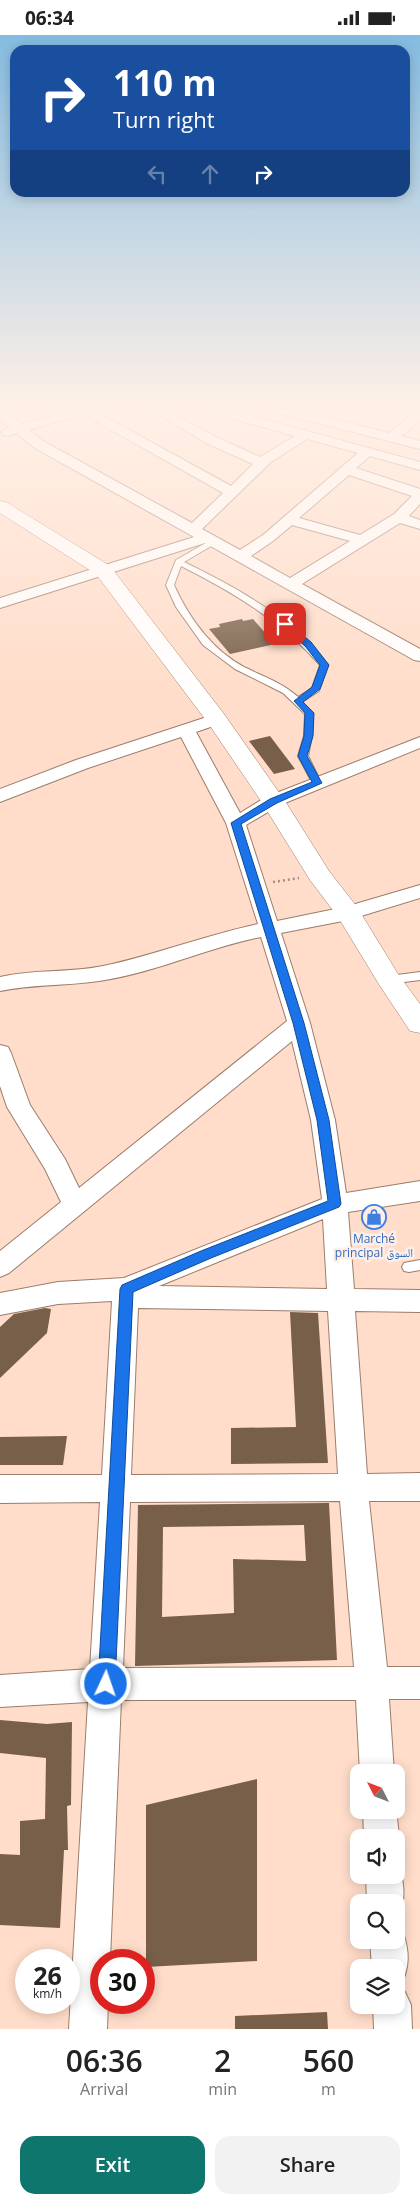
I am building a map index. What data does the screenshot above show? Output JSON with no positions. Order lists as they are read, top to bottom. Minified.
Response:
{"places":{"shop":["Marché principal السوق"]},"north":"top left","page":{"status":"06:34","turn":["110 m","Turn right"],"speed":"26 km/h","limit":"30","eta":["06:36","Arrival","2","min","560","m"],"buttons":["Exit","Share"]}}
